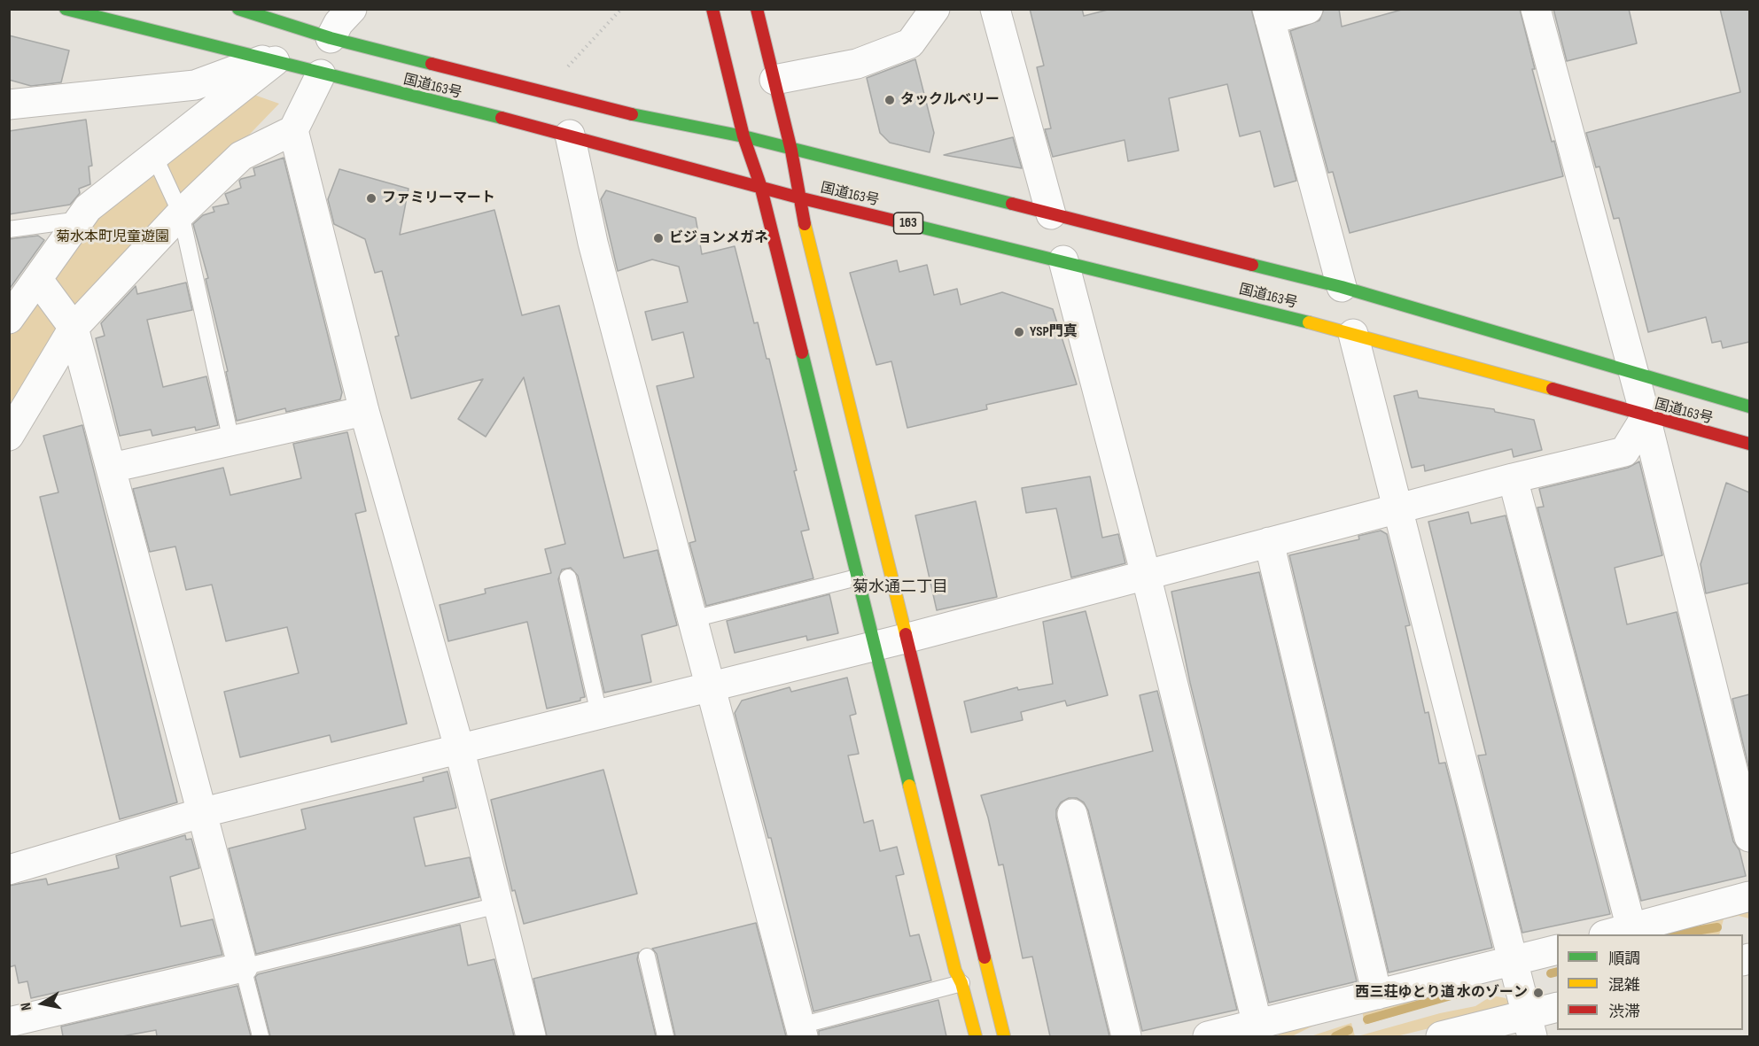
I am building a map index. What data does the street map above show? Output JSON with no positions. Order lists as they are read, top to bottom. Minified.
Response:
{"streets":{"main road":["国道163号","163"]},"districts":["菊水通二丁目"],"parks":["菊水本町児童遊園"],"places":["タックルベリー","ファミリーマート","ビジョンメガネ","YSP門真","西三荘ゆとり道 水のゾーン"],"legend":["順調","混雑","渋滞"],"north":"left"}
